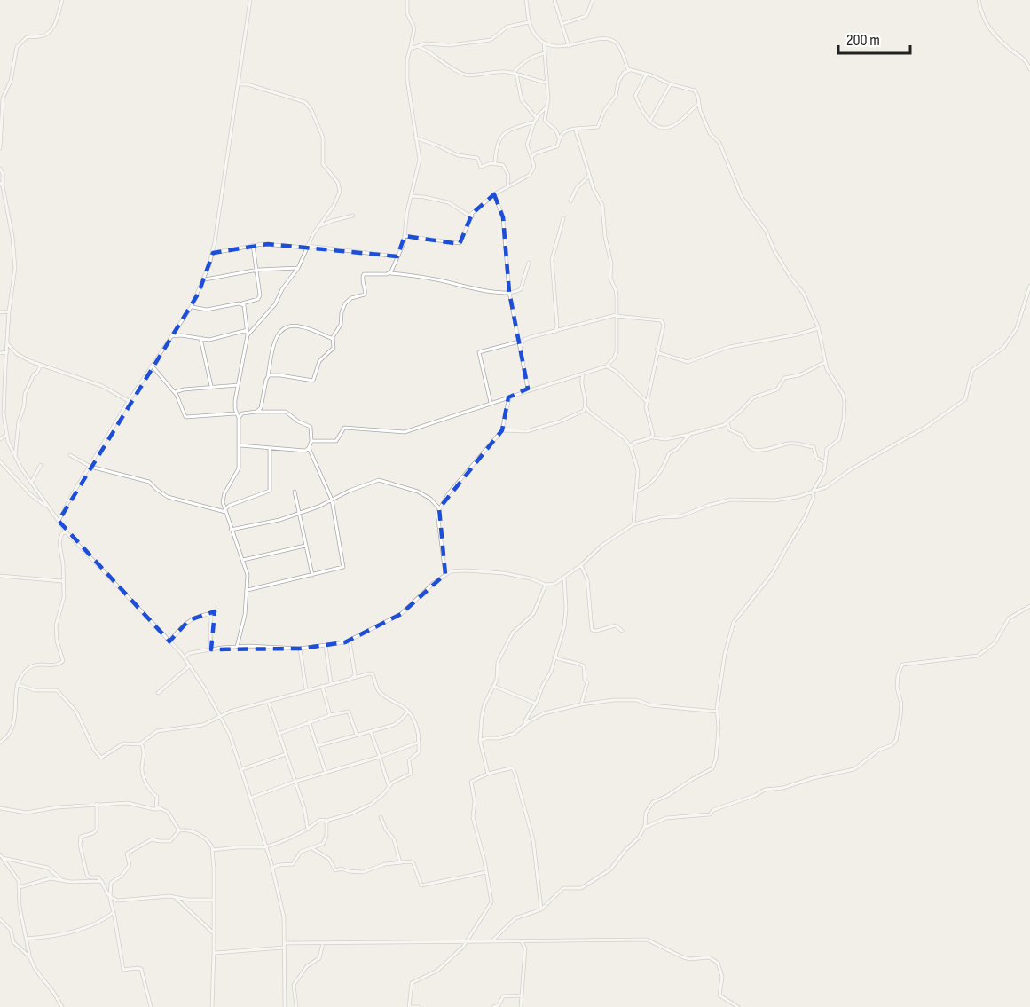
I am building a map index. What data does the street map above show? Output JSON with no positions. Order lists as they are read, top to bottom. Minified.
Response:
{"scale_bar":"200 m"}
